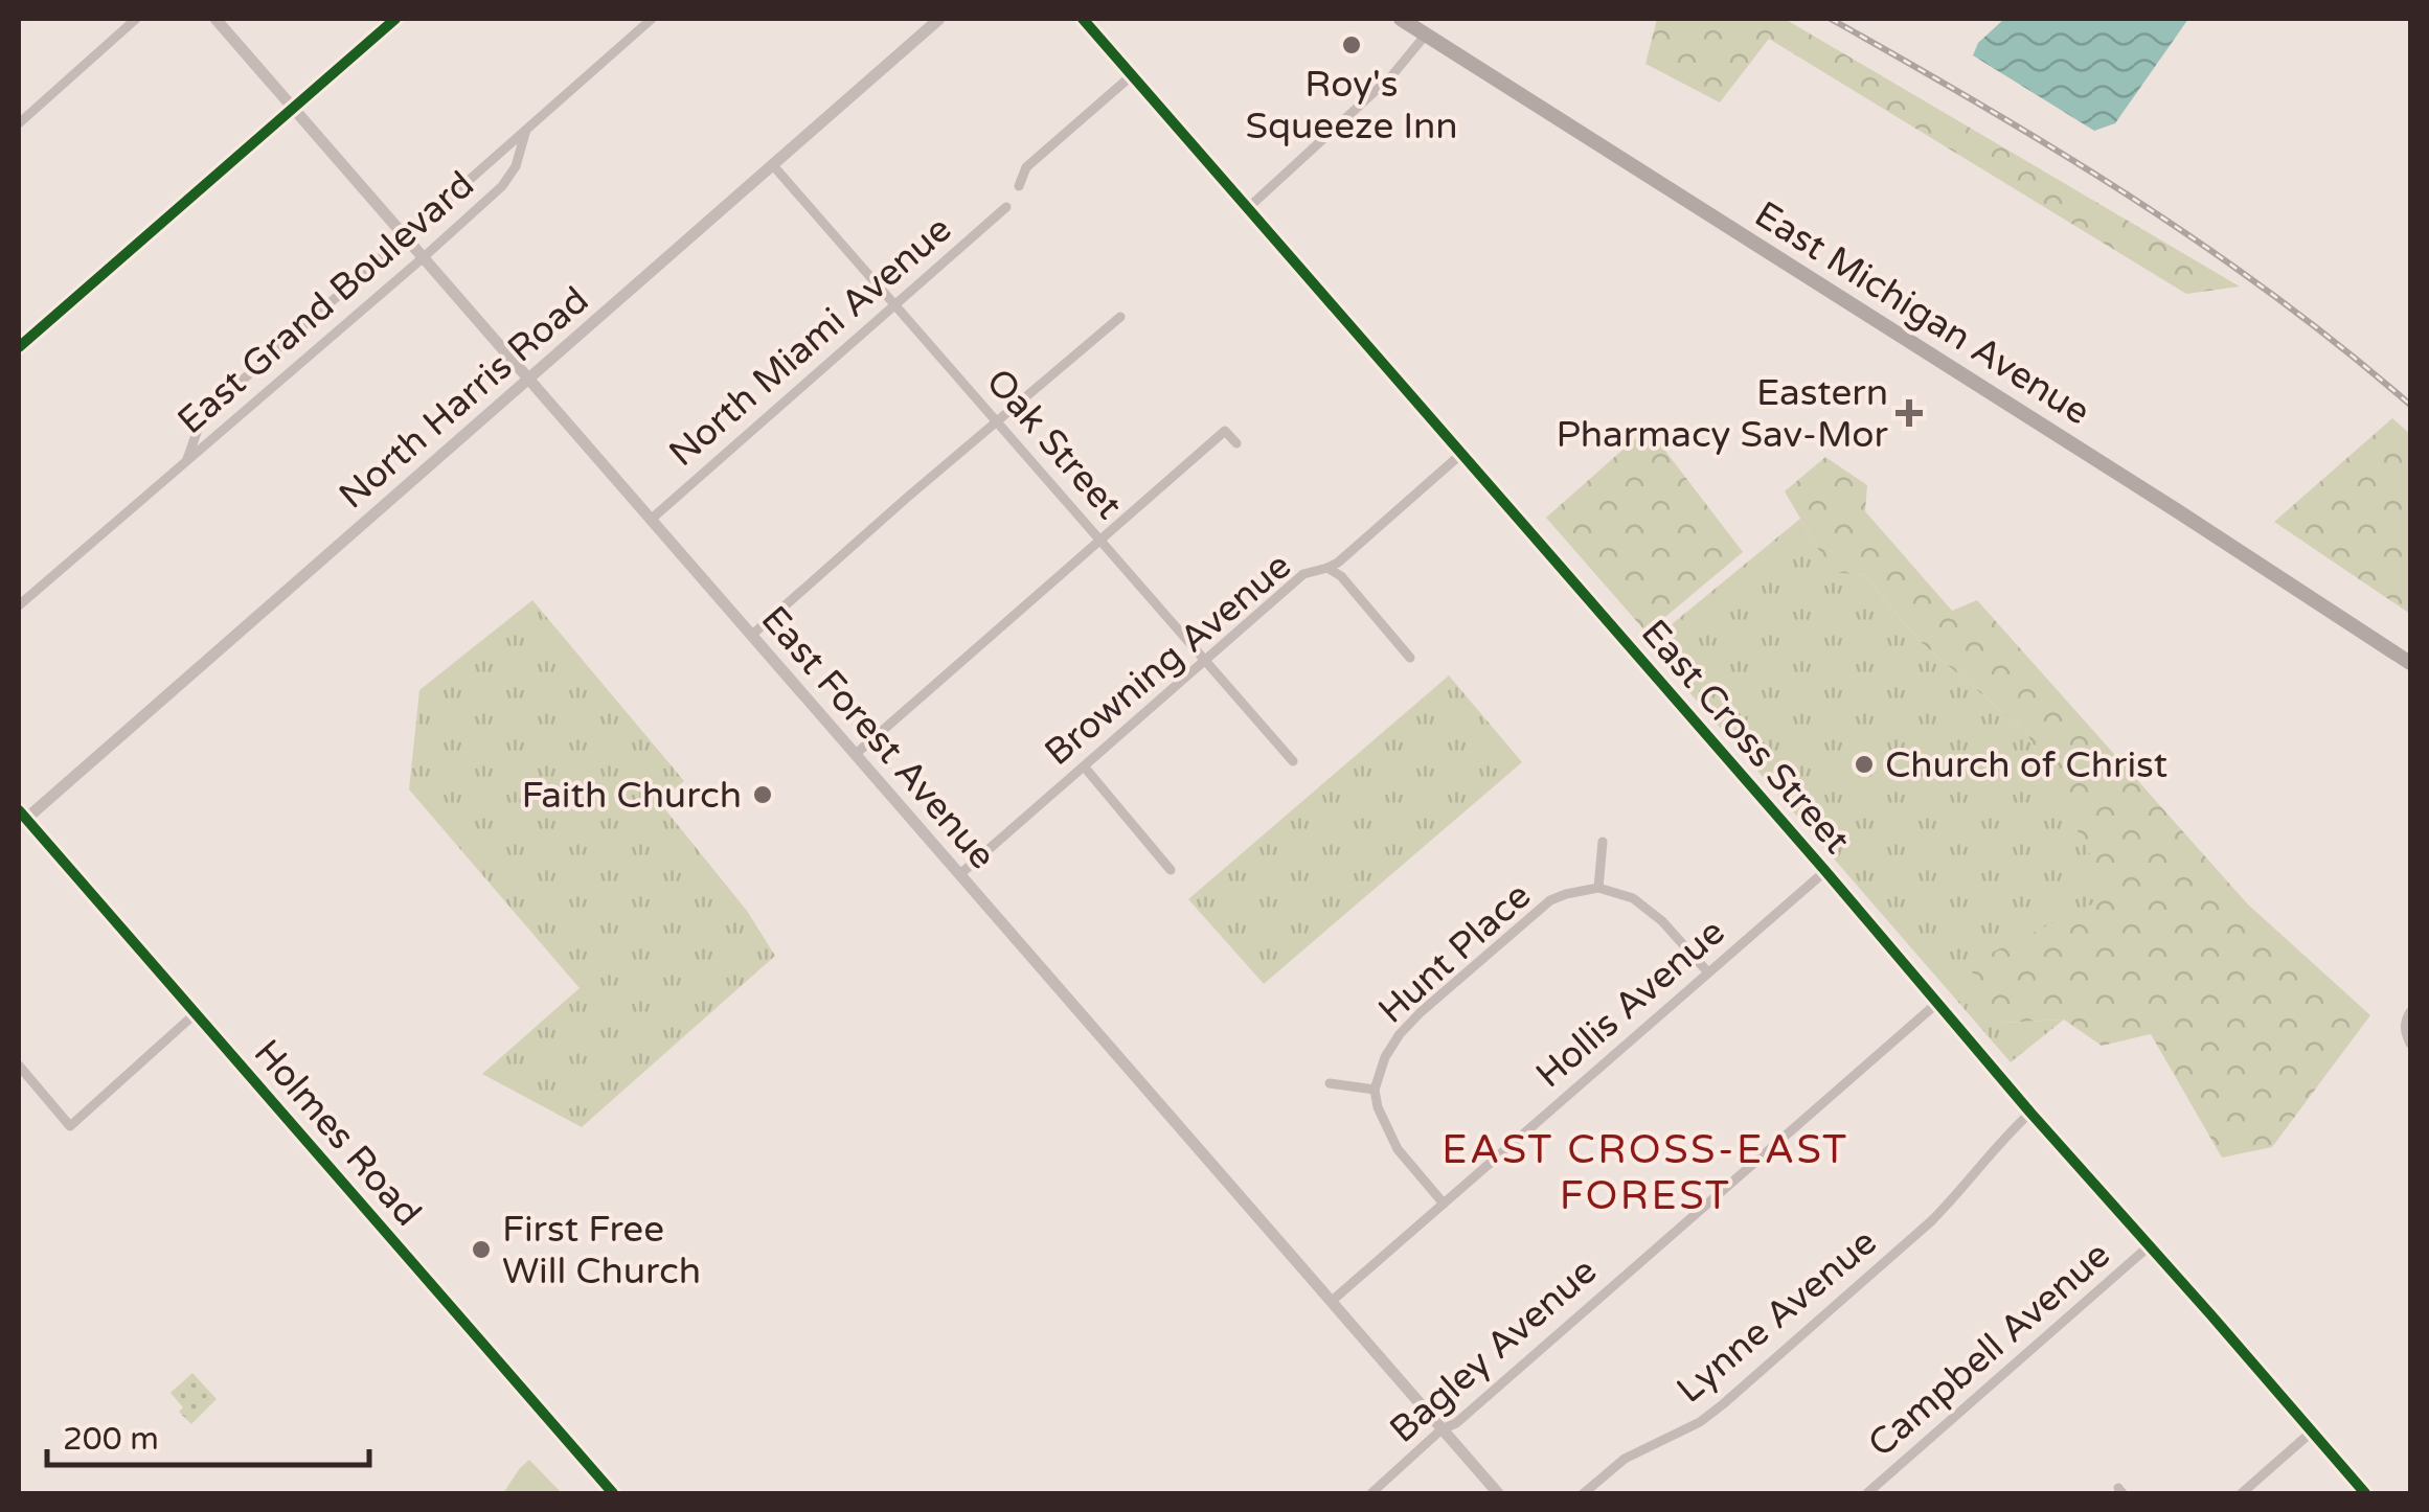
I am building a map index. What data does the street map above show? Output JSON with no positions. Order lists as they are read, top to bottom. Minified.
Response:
{"streets":{"main road":["East Michigan Avenue","Holmes Road"],"street":["East Grand Boulevard","North Miami Avenue","North Harris Road","Oak Street","Browning Avenue","East Cross Street","East Forest Avenue","Hunt Place","Hollis Avenue","Lynne Avenue","Campbell Avenue","Bagley Avenue"]},"crossings":[["East Grand Boulevard","East Forest Avenue"],["North Miami Avenue","Oak Street"],["North Miami Avenue","East Forest Avenue"],["North Harris Road","Oak Street"],["North Harris Road","East Forest Avenue"],["North Harris Road","Holmes Road"],["Oak Street","Browning Avenue"],["Browning Avenue","East Cross Street"],["Browning Avenue","East Forest Avenue"],["East Cross Street","Hollis Avenue"],["East Cross Street","Lynne Avenue"],["East Cross Street","Campbell Avenue"],["East Cross Street","Bagley Avenue"],["East Forest Avenue","Hollis Avenue"],["East Forest Avenue","Bagley Avenue"]],"districts":["EAST CROSS-EAST FOREST"],"places":{"other":["Roy's Squeeze Inn","Church of Christ","Faith Church","First Free Will Church"],"health":["Eastern Pharmacy Sav-Mor"]},"scale_bar":"200 m"}
